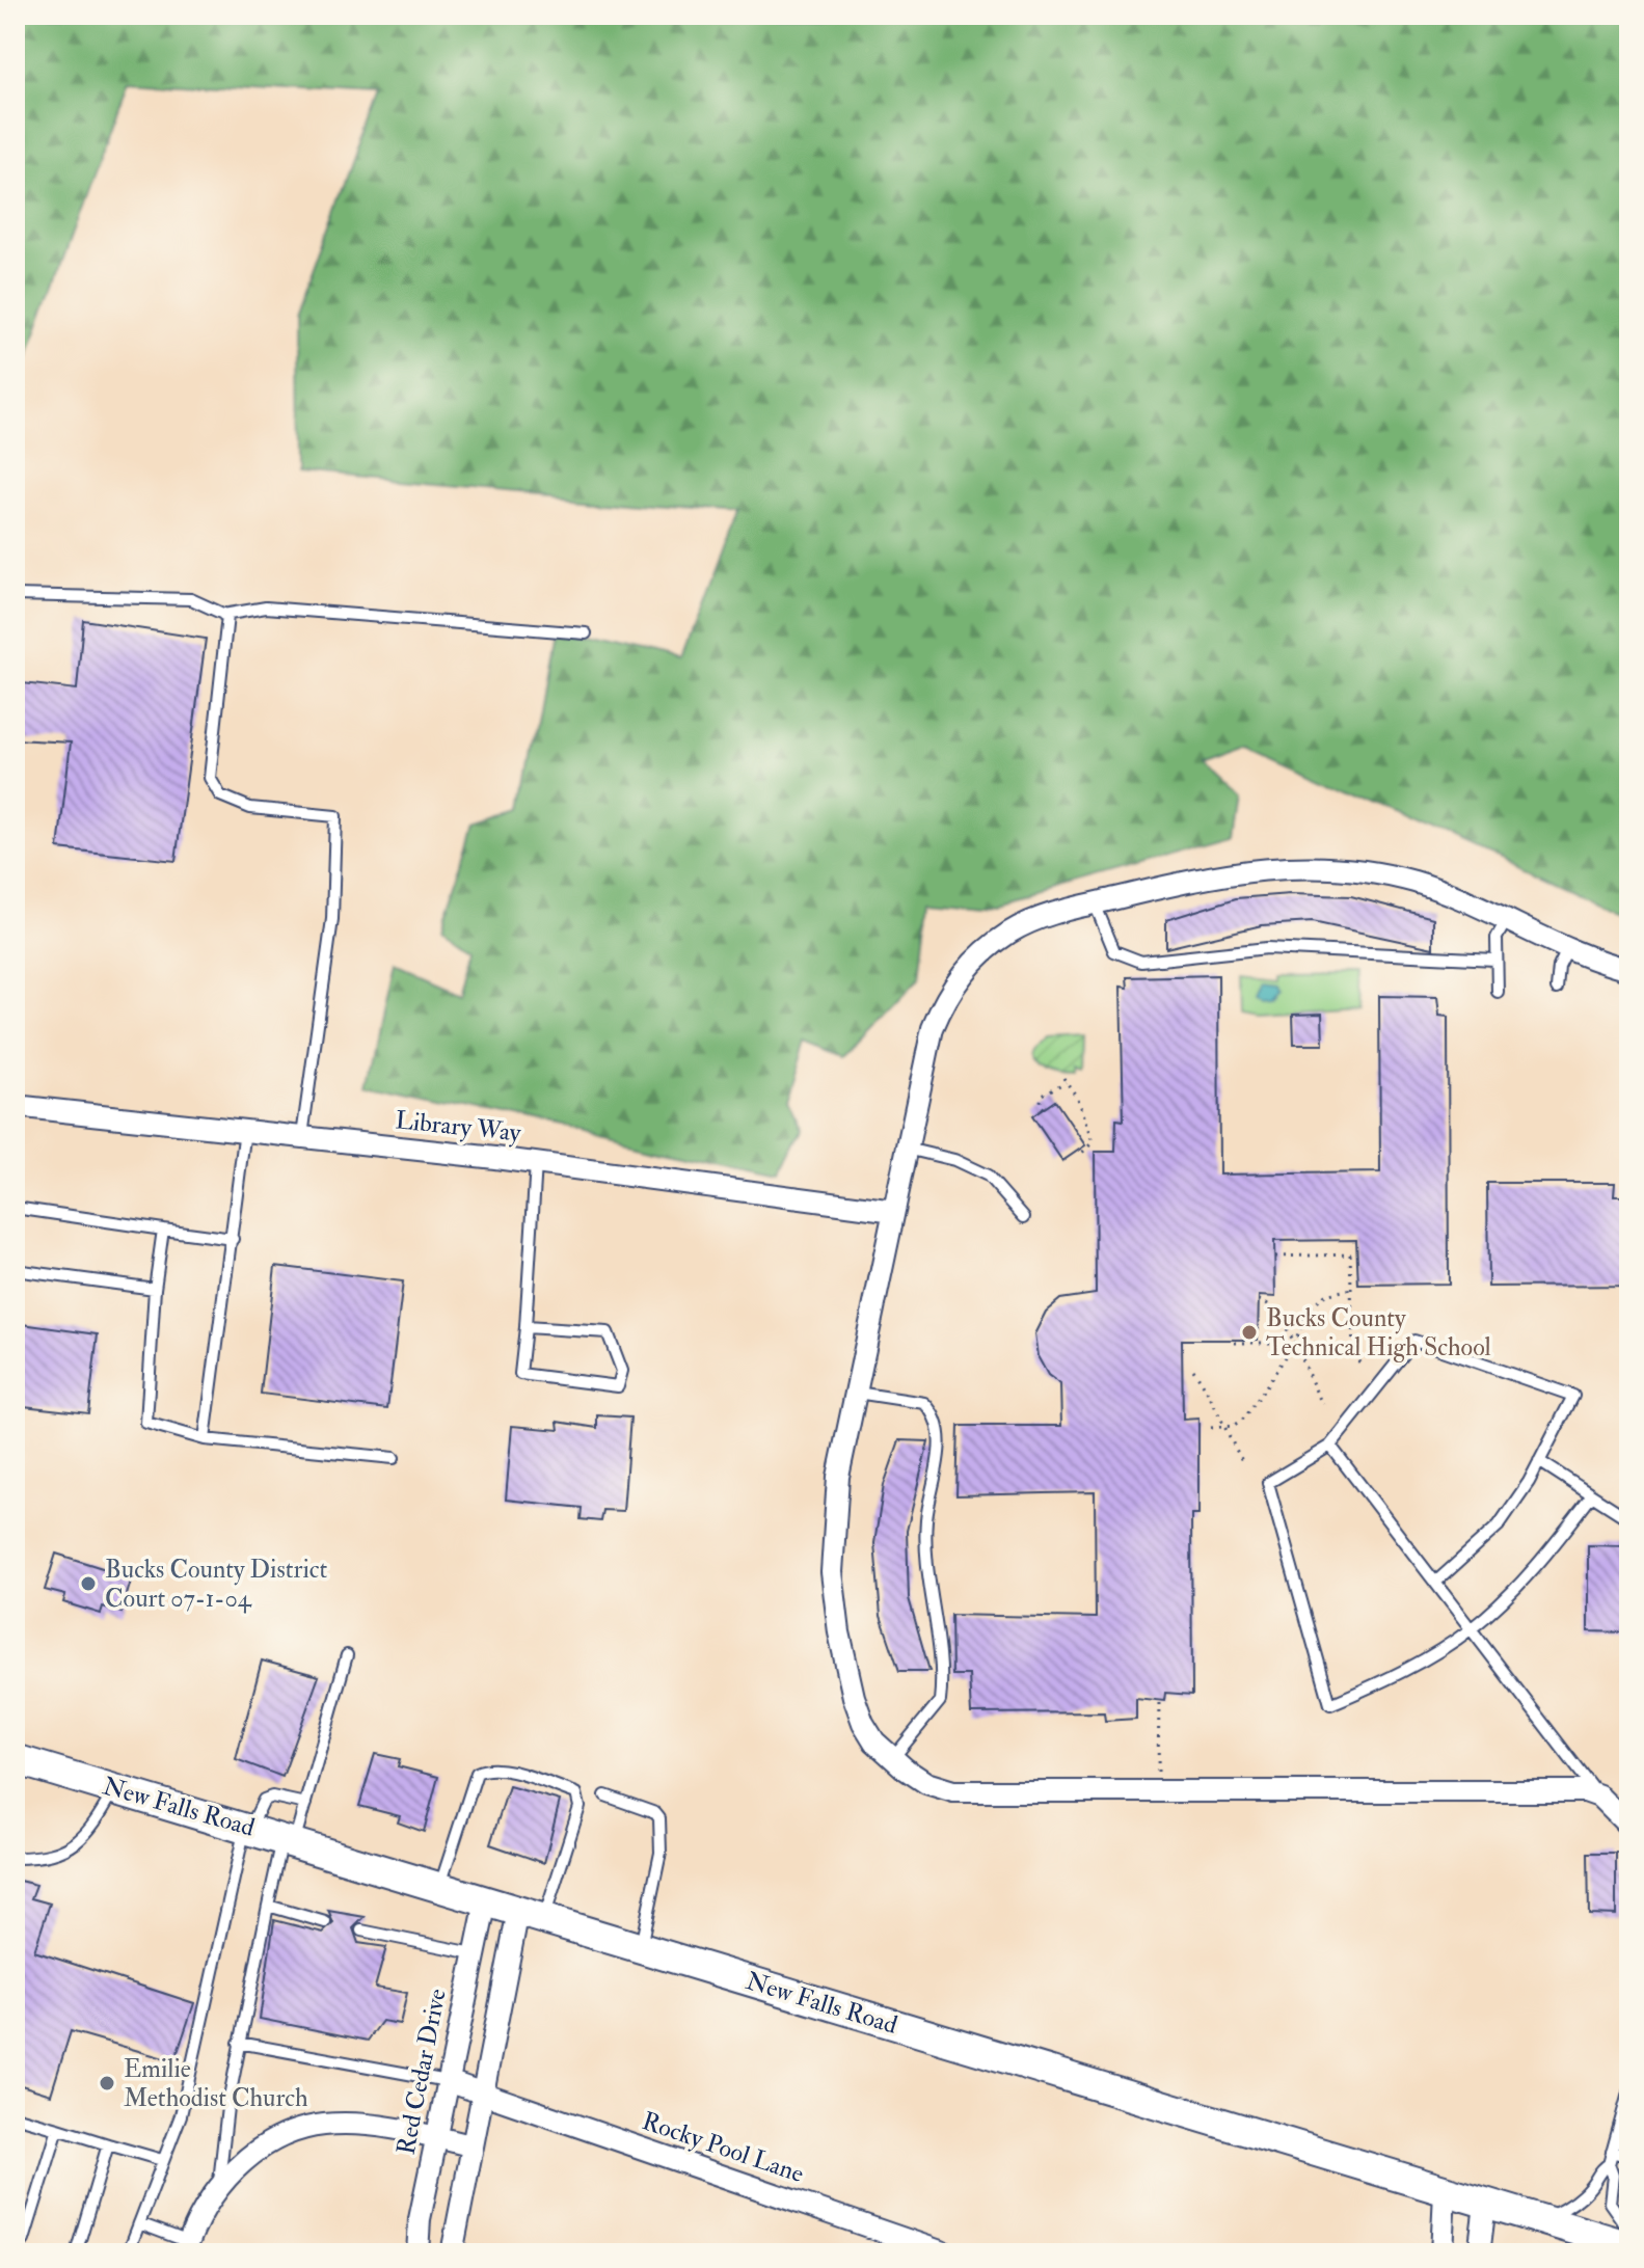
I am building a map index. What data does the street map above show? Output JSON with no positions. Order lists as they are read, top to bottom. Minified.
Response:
{"streets":{"main road":["New Falls Road"],"street":["Library Way","Red Cedar Drive","Rocky Pool Lane"]},"crossings":[["New Falls Road","Red Cedar Drive"],["Red Cedar Drive","Rocky Pool Lane"]],"places":["Bucks County Technical High School","Bucks County District Court 07-1-04","Emilie Methodist Church"]}
